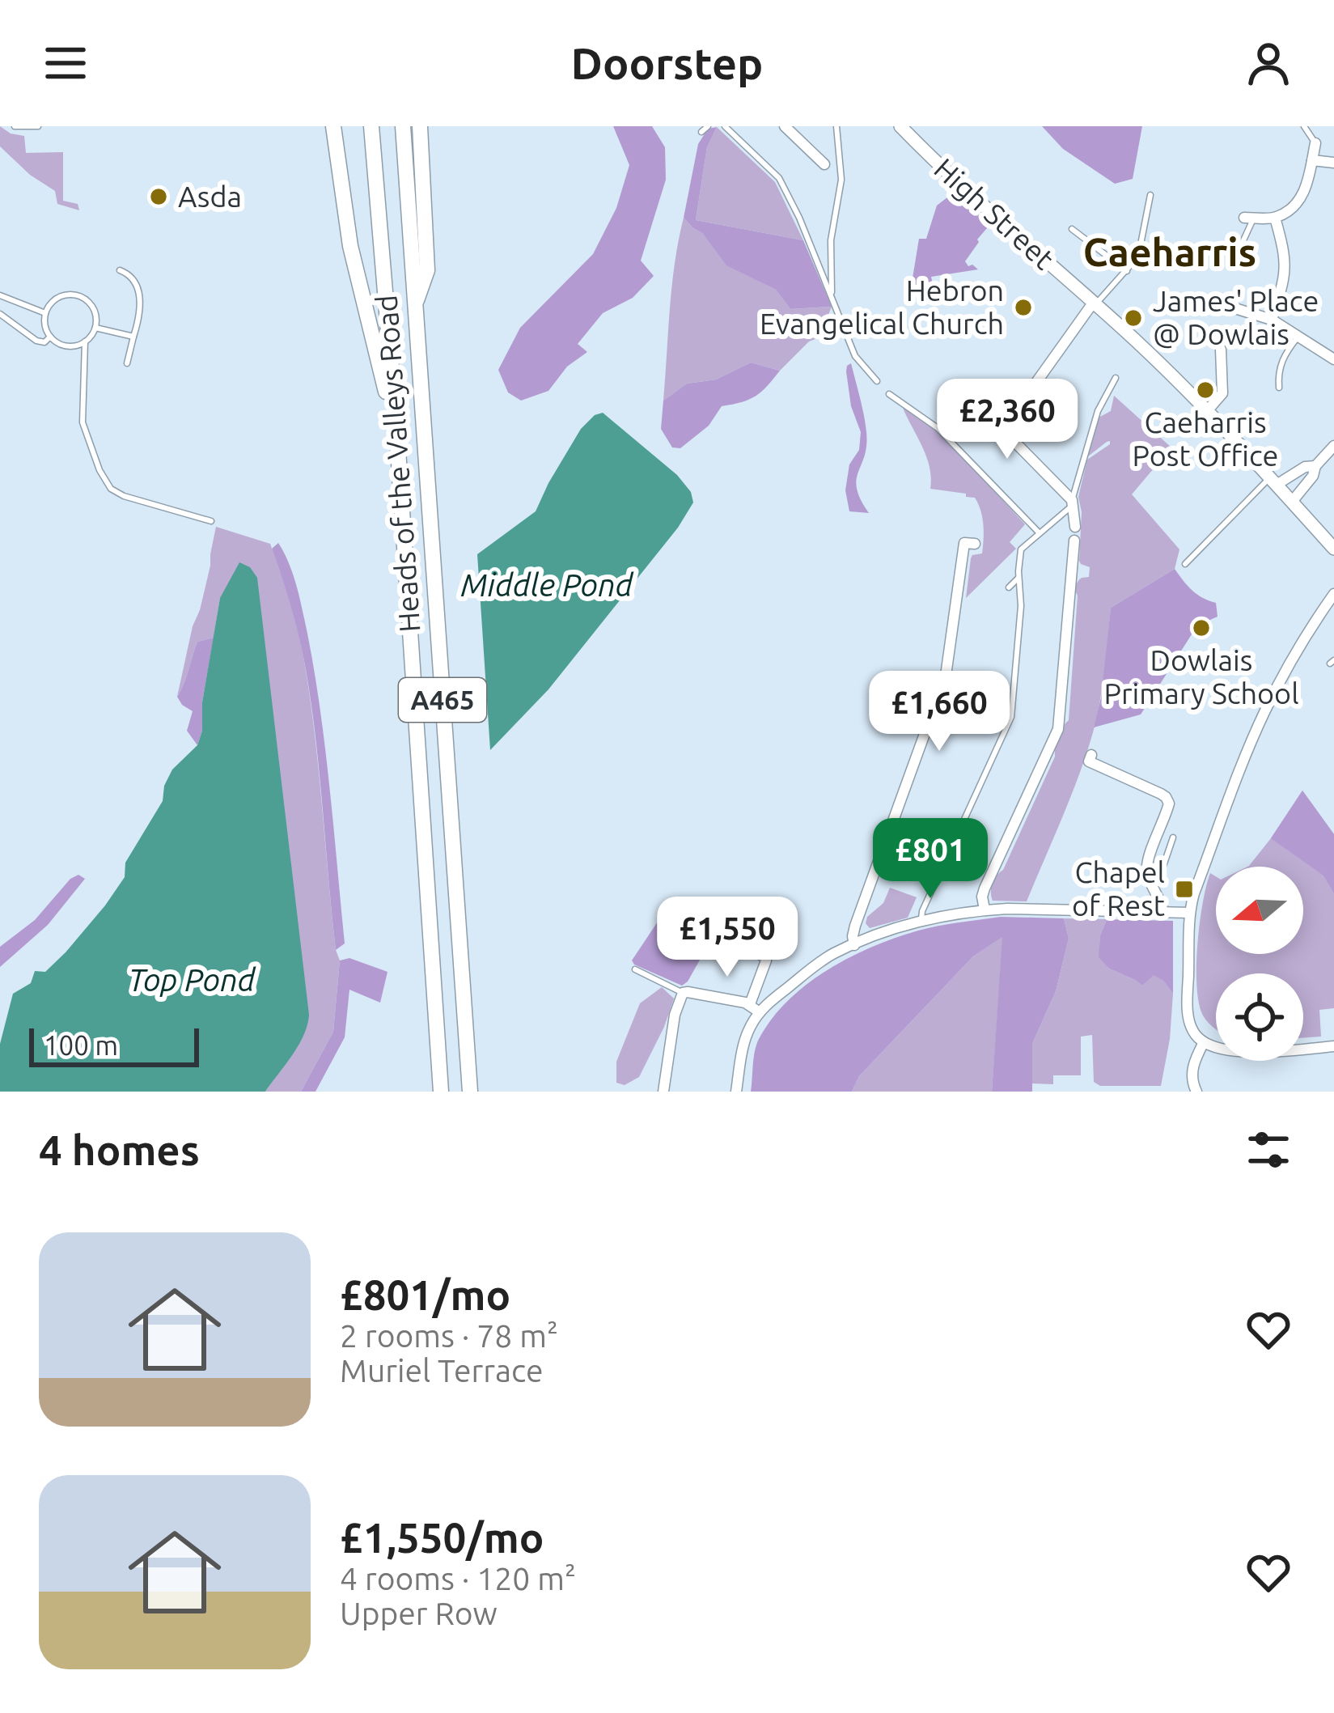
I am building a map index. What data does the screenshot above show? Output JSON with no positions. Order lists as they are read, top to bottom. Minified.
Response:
{"streets":{"highway":["Heads of the Valleys Road","A465"],"street":["High Street"]},"districts":["Caeharris"],"water":["Middle Pond","Top Pond"],"places":{"other":["Asda","Hebron Evangelical Church","James' Place @ Dowlais","Caeharris Post Office","Dowlais Primary School"],"transit":["Chapel of Rest"]},"scale_bar":"100 m","north":"left","page":{"header":"Doorstep","price":["£2,360","£1,660","£801","£1,550"],"scale":"100 m","heading":"4 homes","list":[{"name":"£801/mo","note":"2 rooms · 78 m² · Muriel Terrace"},{"name":"£1,550/mo","note":"4 rooms · 120 m² · Upper Row"}]}}
